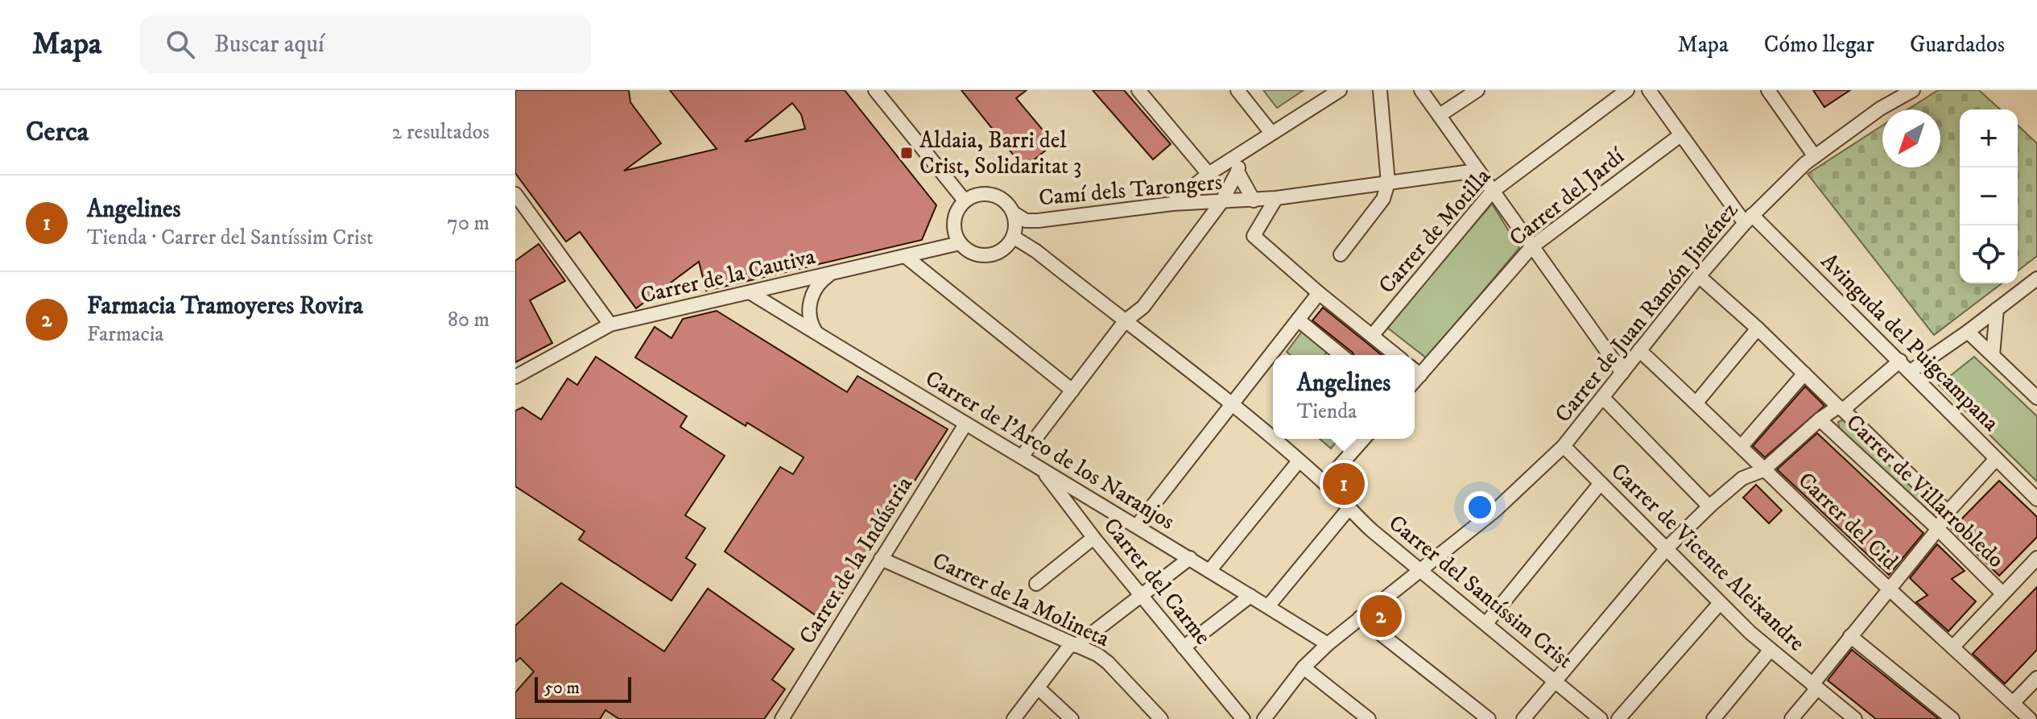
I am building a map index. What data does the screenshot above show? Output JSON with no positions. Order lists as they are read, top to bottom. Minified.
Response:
{"streets":{"street":["Camí dels Tarongers","Carrer del Jardí","Carrer de Motilla","Carrer de la Cautiva","Carrer de Juan Ramón Jiménez","Avinguda del Puigcampana","Carrer de l'Arco de los Naranjos","Carrer de Villarrobledo","Carrer del Cid","Carrer de Vicente Aleixandre","Carrer de la Indústria","Carrer del Carme","Carrer del Santíssim Crist","Carrer de la Molineta"]},"crossings":[["Camí dels Tarongers","Carrer de la Cautiva"],["Camí dels Tarongers","Carrer del Santíssim Crist"],["Carrer del Jardí","Avinguda del Puigcampana"],["Carrer de la Cautiva","Carrer de l'Arco de los Naranjos"],["Carrer de la Cautiva","Carrer del Santíssim Crist"],["Carrer de Juan Ramón Jiménez","Avinguda del Puigcampana"],["Carrer de Juan Ramón Jiménez","Carrer de l'Arco de los Naranjos"],["Carrer de Juan Ramón Jiménez","Carrer de Villarrobledo"],["Carrer de Juan Ramón Jiménez","Carrer del Cid"],["Carrer de Juan Ramón Jiménez","Carrer de Vicente Aleixandre"],["Carrer de Juan Ramón Jiménez","Carrer del Santíssim Crist"],["Carrer de l'Arco de los Naranjos","Carrer de la Indústria"],["Carrer de l'Arco de los Naranjos","Carrer del Carme"],["Carrer de la Indústria","Carrer de la Molineta"]],"places":{"transit":["Aldaia, Barri del Crist, Solidaritat 3"]},"scale_bar":"50 m","north":"bottom left","page":{"header":"Mapa","search":"Buscar aquí","nav":["Mapa","Cómo llegar","Guardados"],"heading":["Cerca","2 resultados"],"map_buttons":["+","−"],"list":[{"mark":"1","name":"Angelines","note":"Tienda · Carrer del Santíssim Crist","value":"70 m"},{"mark":"2","name":"Farmacia Tramoyeres Rovira","note":"Farmacia","value":"80 m"}],"popup":["Angelines","Tienda"],"pins":["1","2"],"scale":"50 m"}}
